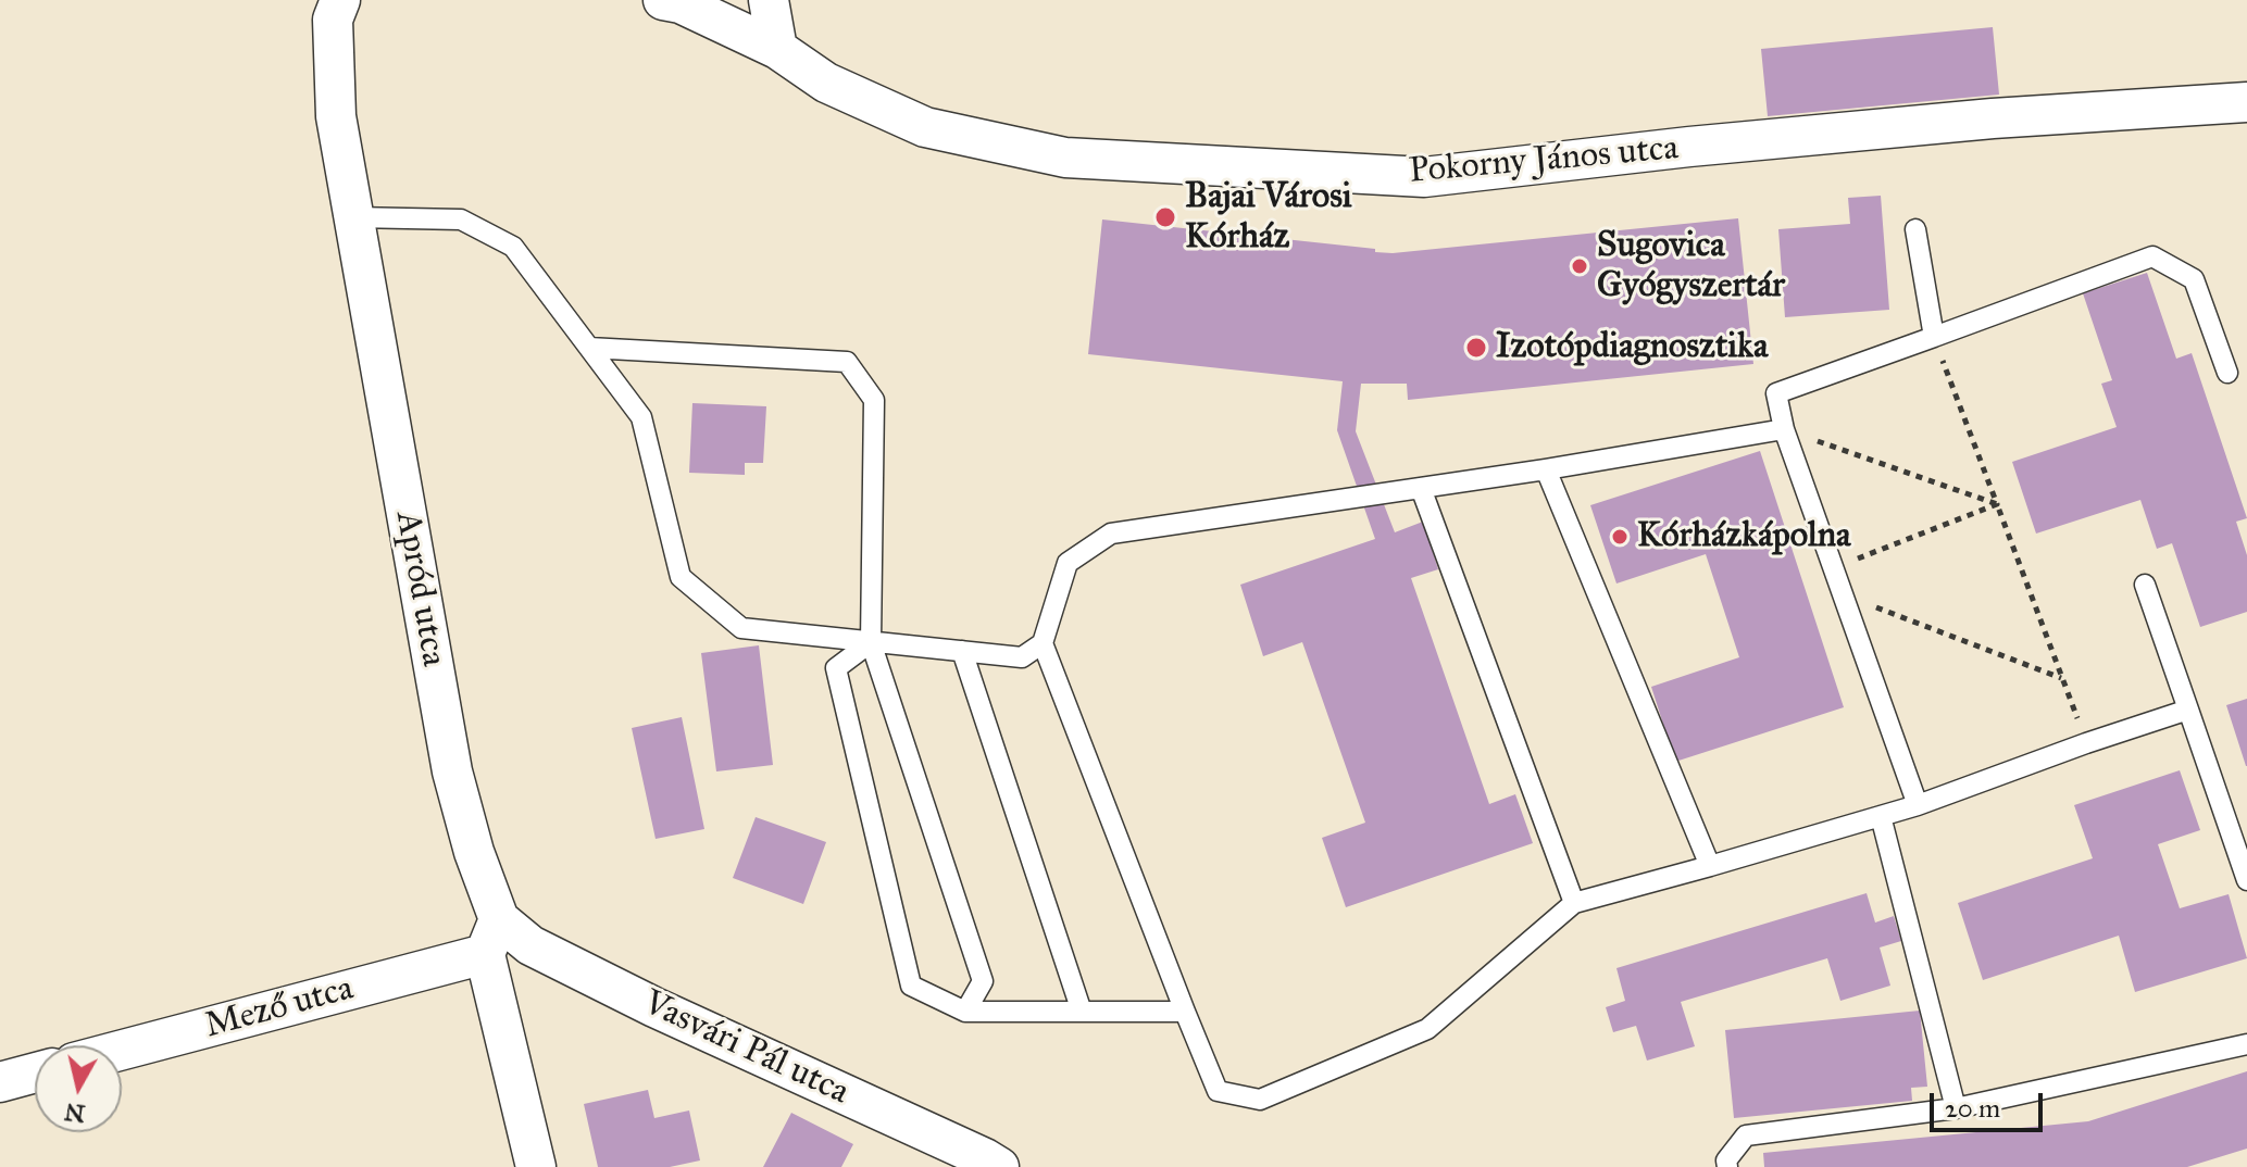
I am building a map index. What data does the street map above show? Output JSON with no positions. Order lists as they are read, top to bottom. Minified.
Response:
{"streets":{"street":["Pokorny János utca","Apród utca","Mező utca","Vasvári Pál utca"]},"crossings":[["Apród utca","Vasvári Pál utca"]],"places":["Bajai Városi Kórház","Sugovica Gyógyszertár","Izotópdiagnosztika","Kórházkápolna"],"scale_bar":"20 m","north":"bottom"}
